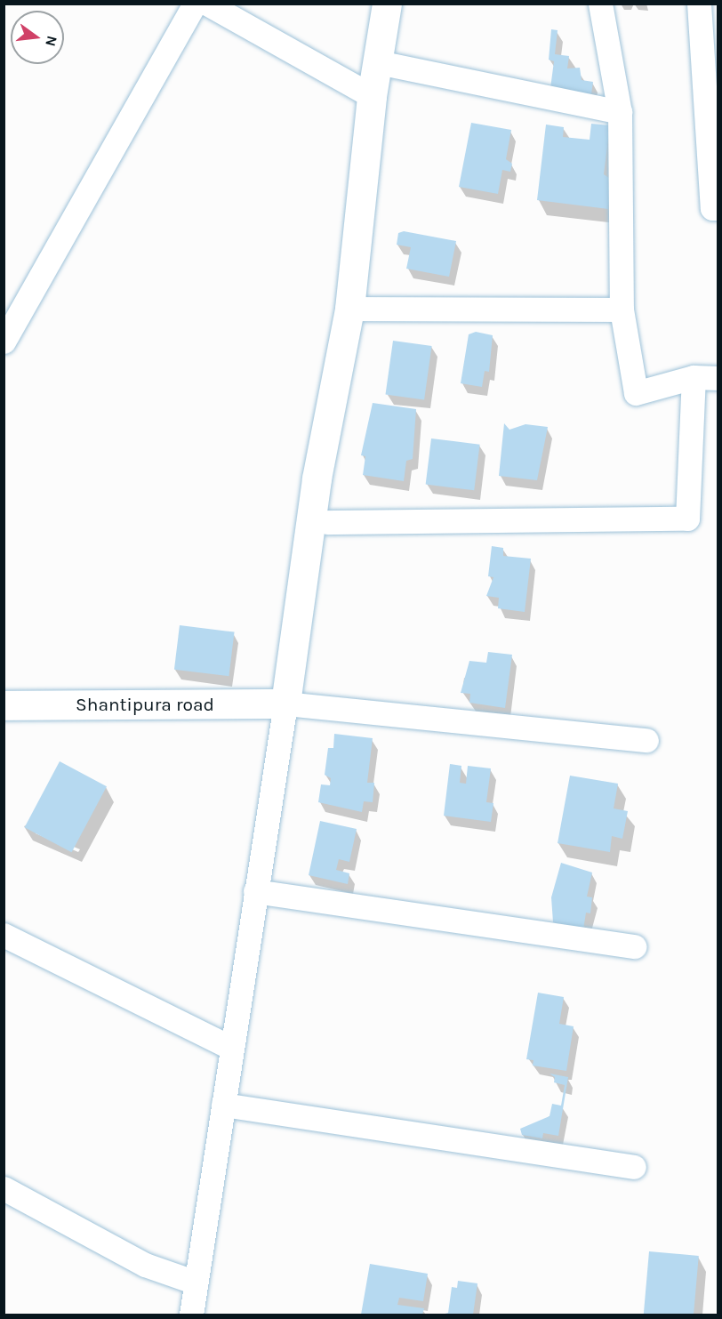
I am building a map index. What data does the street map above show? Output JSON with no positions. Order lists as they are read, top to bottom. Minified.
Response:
{"streets":{"street":["Shantipura road"]},"north":"right"}
